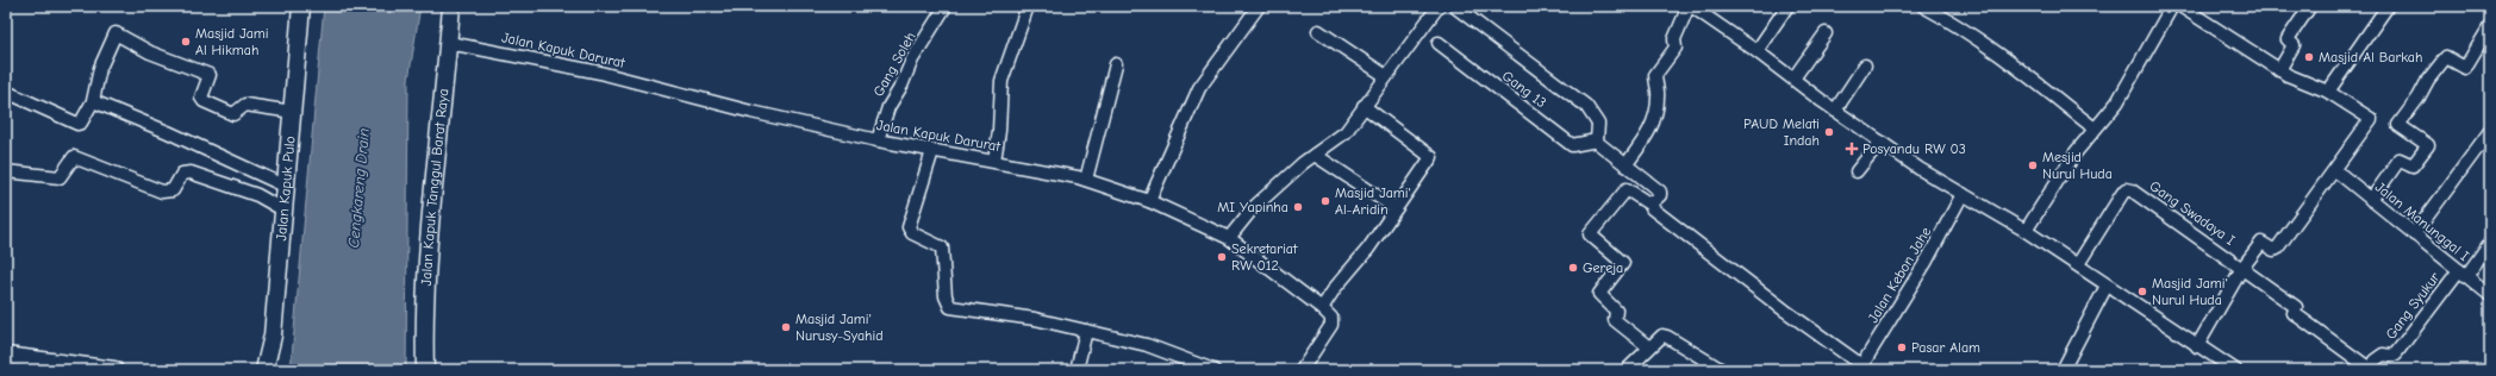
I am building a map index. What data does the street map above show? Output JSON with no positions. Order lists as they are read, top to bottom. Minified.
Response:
{"streets":{"main road":["Jalan Kapuk Pulo","Jalan Kapuk Tanggul Barat Raya"],"street":["Jalan Kapuk Darurat","Gang Soleh","Gang 13","Gang Swadaya I","Jalan Manunggal I","Jalan Kebon Jahe","Gang Syukur"]},"crossings":[["Jalan Kapuk Darurat","Gang Soleh"],["Jalan Kapuk Darurat","Jalan Kapuk Tanggul Barat Raya"],["Jalan Manunggal I","Gang Syukur"]],"water":["Cengkareng Drain"],"places":{"other":["Masjid Jami Al Hikmah","Masjid Al Barkah","PAUD Melati Indah","Mesjid Nurul Huda","Masjid Jami' Al-Aridin","MI Yapinha","Sekretariat RW 012","Gereja","Masjid Jami' Nurul Huda","Masjid Jami' Nurusy-Syahid","Pasar Alam"],"health":["Posyandu RW 03"]}}
